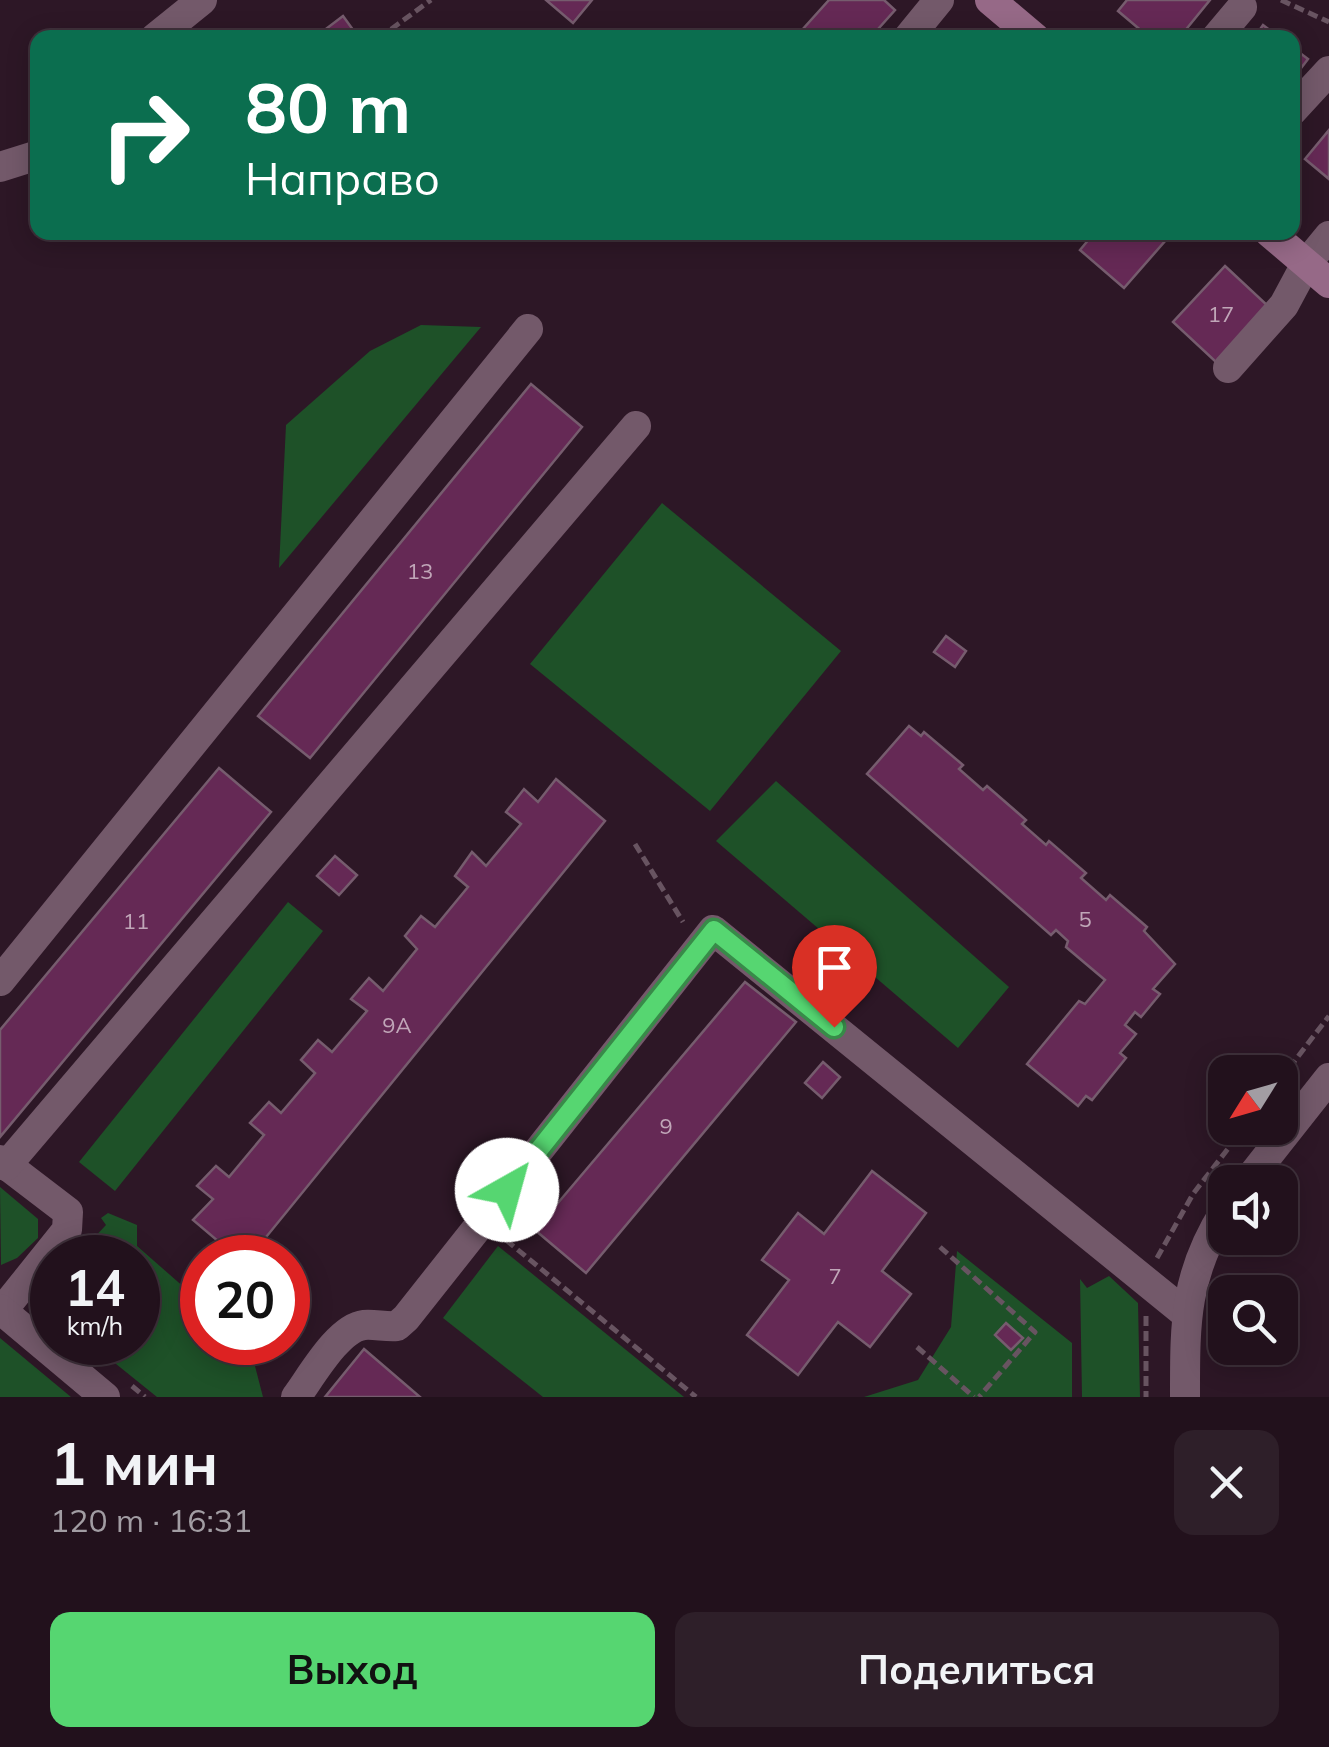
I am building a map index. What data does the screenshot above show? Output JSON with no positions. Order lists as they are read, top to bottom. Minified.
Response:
{"house_numbers":["17","13","5","11","9А","9","7"],"north":"bottom left","page":{"turn":["80 m","Направо"],"speed":"14 km/h","limit":"20","heading":["1 мин","120 m · 16:31"],"buttons":["Выход","Поделиться"]}}
